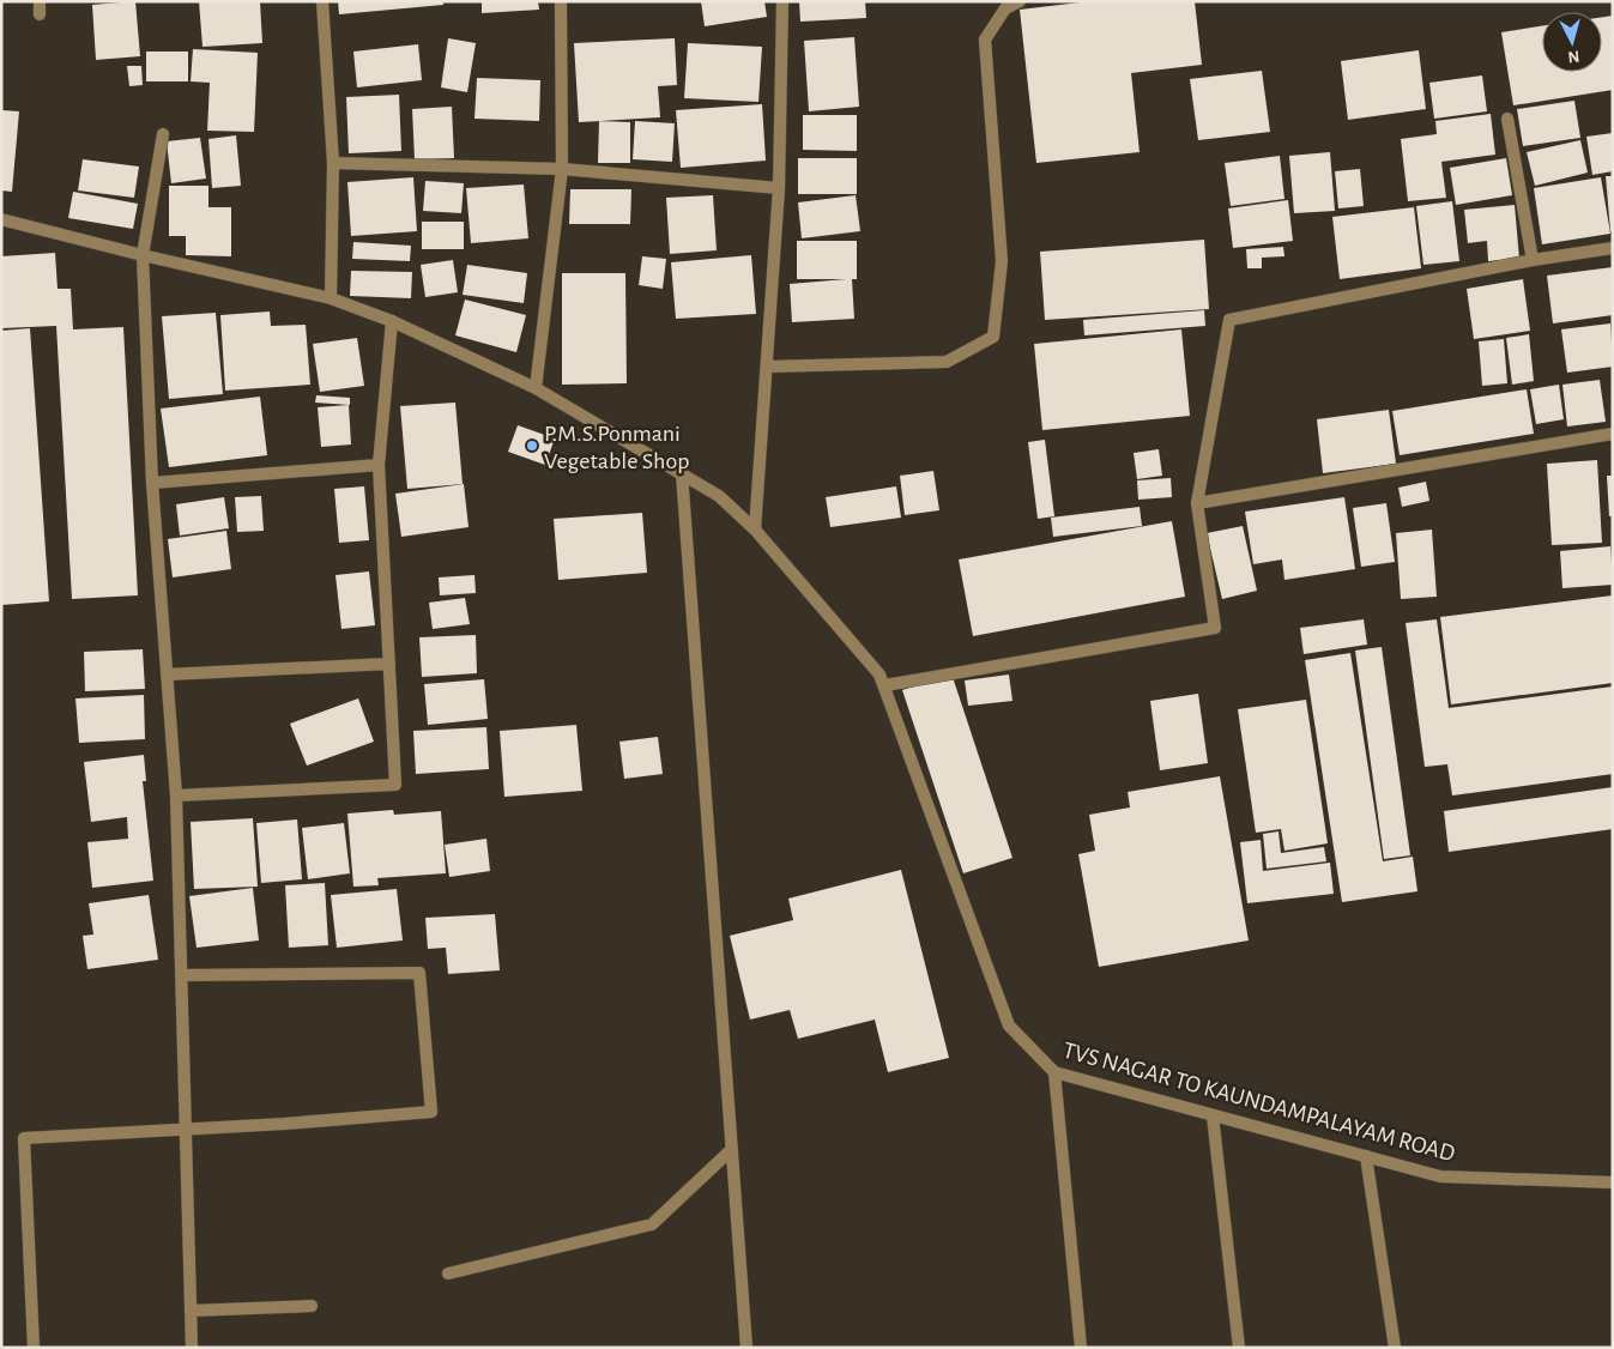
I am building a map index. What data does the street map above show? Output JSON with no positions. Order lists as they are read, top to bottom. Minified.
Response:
{"streets":{"street":["TVS NAGAR TO KAUNDAMPALAYAM ROAD"]},"places":["P.M.S.Ponmani Vegetable Shop"],"north":"bottom"}
